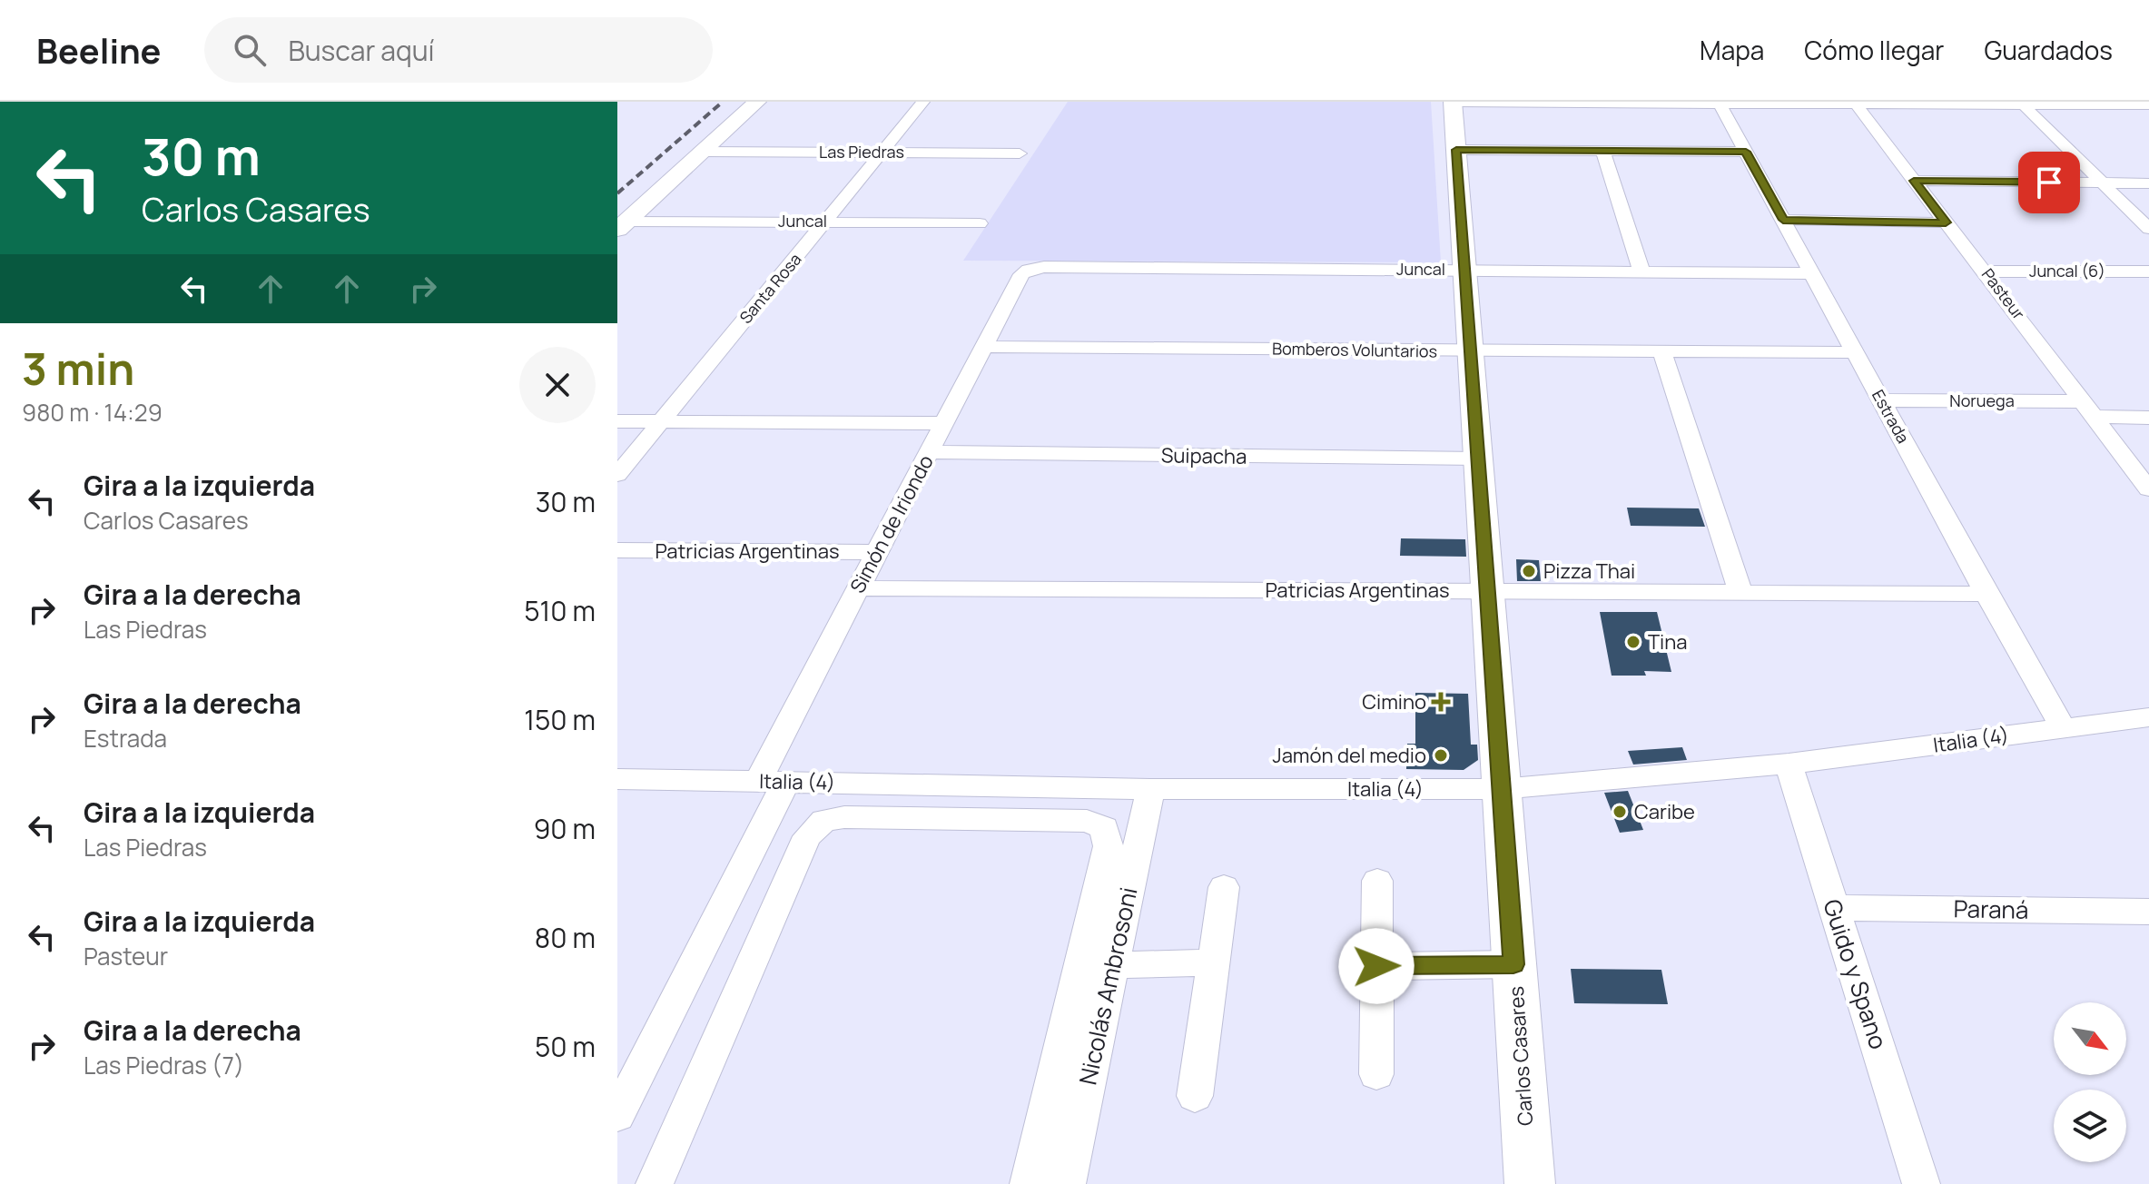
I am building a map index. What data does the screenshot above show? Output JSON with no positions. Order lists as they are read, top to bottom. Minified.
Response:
{"streets":{"street":["Las Piedras","Juncal","Juncal (6)","Santa Rosa","Pasteur","Bomberos Voluntarios","Noruega","Estrada","Suipacha","Simón de Iriondo","Patricias Argentinas","Italia (4)","Paraná","Guido y Spano","Nicolás Ambrosoni","Carlos Casares"]},"crossings":[["Las Piedras","Santa Rosa"],["Juncal","Santa Rosa"],["Juncal","Estrada"],["Juncal","Simón de Iriondo"],["Juncal","Carlos Casares"],["Juncal (6)","Pasteur"],["Pasteur","Noruega"],["Bomberos Voluntarios","Estrada"],["Bomberos Voluntarios","Simón de Iriondo"],["Bomberos Voluntarios","Carlos Casares"],["Noruega","Estrada"],["Estrada","Patricias Argentinas"],["Estrada","Italia (4)"],["Suipacha","Simón de Iriondo"],["Suipacha","Carlos Casares"],["Simón de Iriondo","Patricias Argentinas"],["Simón de Iriondo","Italia (4)"],["Patricias Argentinas","Carlos Casares"],["Italia (4)","Guido y Spano"],["Italia (4)","Nicolás Ambrosoni"],["Italia (4)","Carlos Casares"],["Paraná","Guido y Spano"]],"places":{"other":["Pizza Thai","Tina","Jamón del medio","Caribe"],"health":["Cimino"]},"north":"bottom right","page":{"header":"Beeline","search":"Buscar aquí","nav":["Mapa","Cómo llegar","Guardados"],"turn":["30 m","Carlos Casares"],"heading":["3 min","980 m · 14:29"],"list":[{"name":"Gira a la izquierda","note":"Carlos Casares","value":"30 m"},{"name":"Gira a la derecha","note":"Las Piedras","value":"510 m"},{"name":"Gira a la derecha","note":"Estrada","value":"150 m"},{"name":"Gira a la izquierda","note":"Las Piedras","value":"90 m"},{"name":"Gira a la izquierda","note":"Pasteur","value":"80 m"},{"name":"Gira a la derecha","note":"Las Piedras (7)","value":"50 m"}]}}
